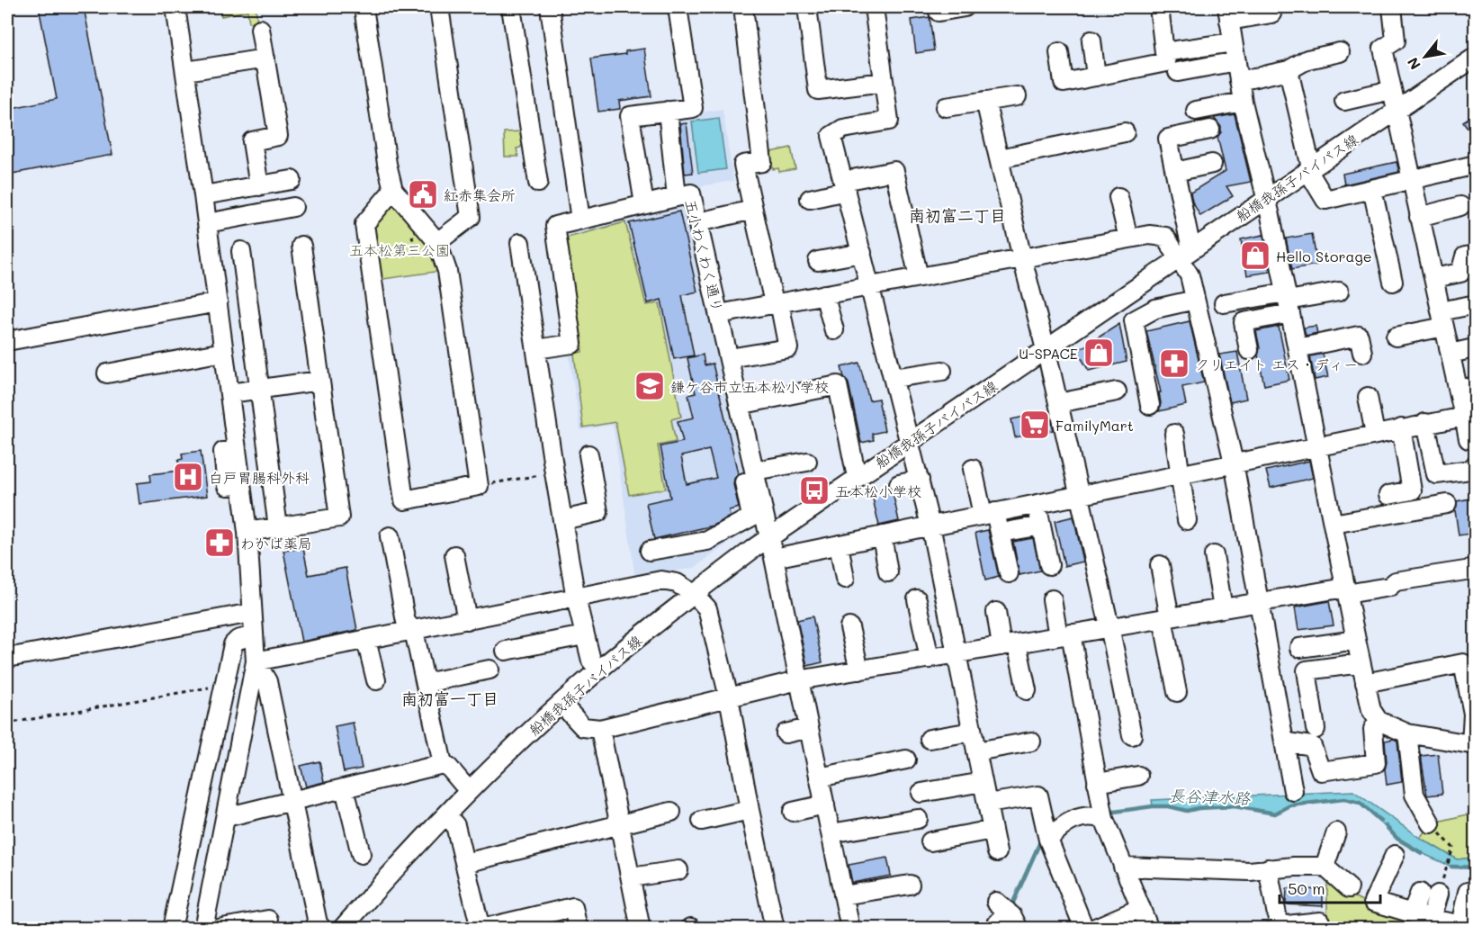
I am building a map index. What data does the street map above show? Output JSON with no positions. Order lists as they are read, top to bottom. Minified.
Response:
{"streets":{"street":["船橋我孫子バイパス線","五小わくわく通り"]},"crossings":[["船橋我孫子バイパス線","五小わくわく通り"]],"districts":["南初富二丁目","南初富一丁目"],"water":["長谷津水路"],"parks":["五本松第三公園"],"places":{"public building":["紅赤集会所"],"shop":["Hello Storage","U-SPACE"],"pharmacy":["クリエイト エス・ディー","わかば薬局"],"school or university":["鎌ケ谷市立五本松小学校"],"supermarket":["FamilyMart"],"hospital":["白戸胃腸科外科"],"bus stop":["五本松小学校"]},"scale_bar":"50 m","north":"bottom left"}
